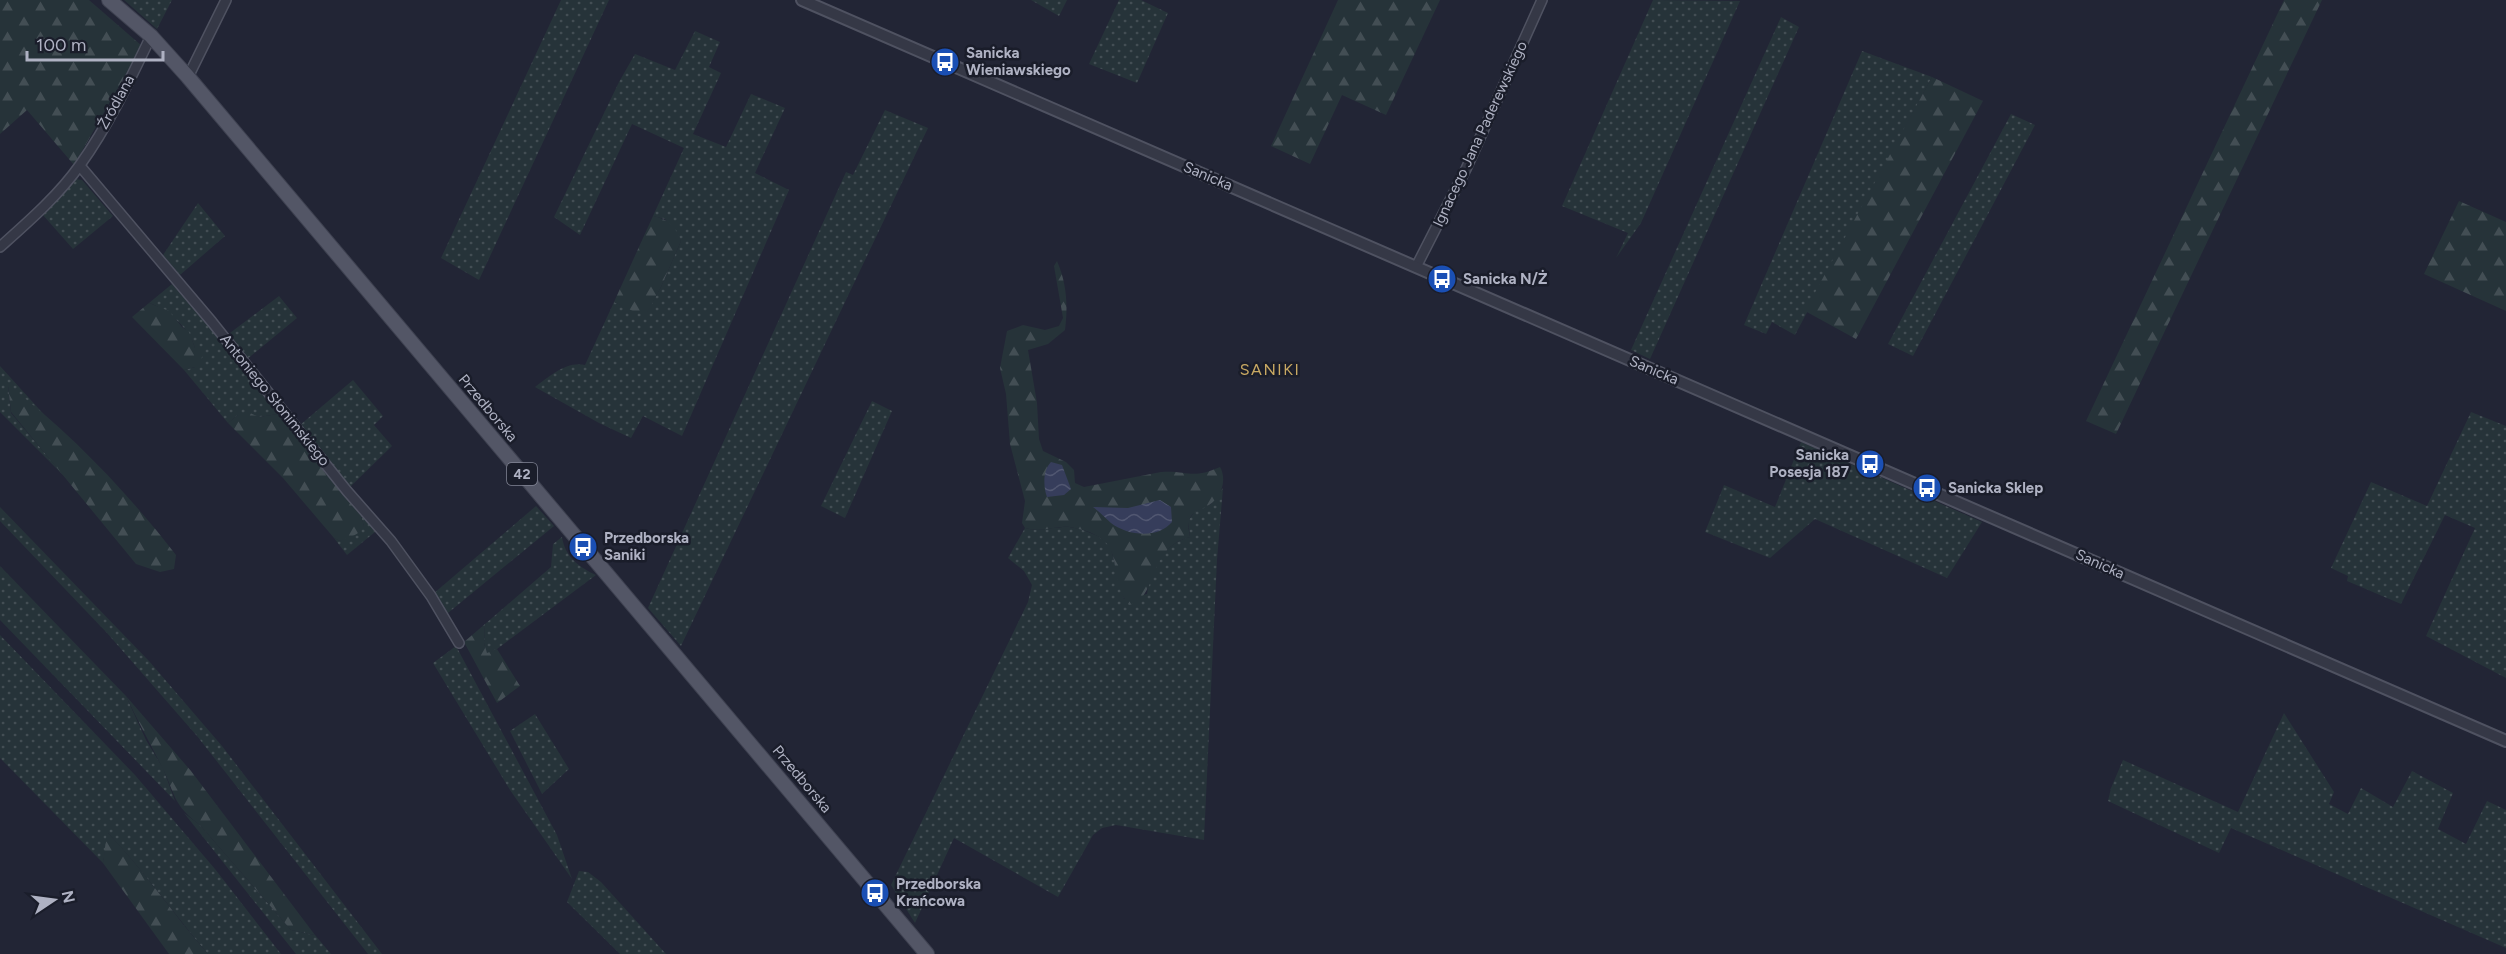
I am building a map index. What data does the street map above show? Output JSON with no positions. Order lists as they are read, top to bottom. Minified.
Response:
{"streets":{"main road":["Przedborska","42"],"street":["Źródlana","Ignacego Jana Paderewskiego","Sanicka","Antoniego Słonimskiego"]},"crossings":[["Źródlana","Antoniego Słonimskiego"],["Źródlana","Przedborska"],["Ignacego Jana Paderewskiego","Sanicka"]],"districts":["SANIKI"],"places":{"bus stop":["Sanicka Wieniawskiego","Sanicka N/Ż","Sanicka Posesja 187","Sanicka Sklep","Przedborska Saniki","Przedborska Krańcowa"]},"scale_bar":"100 m","north":"right"}
